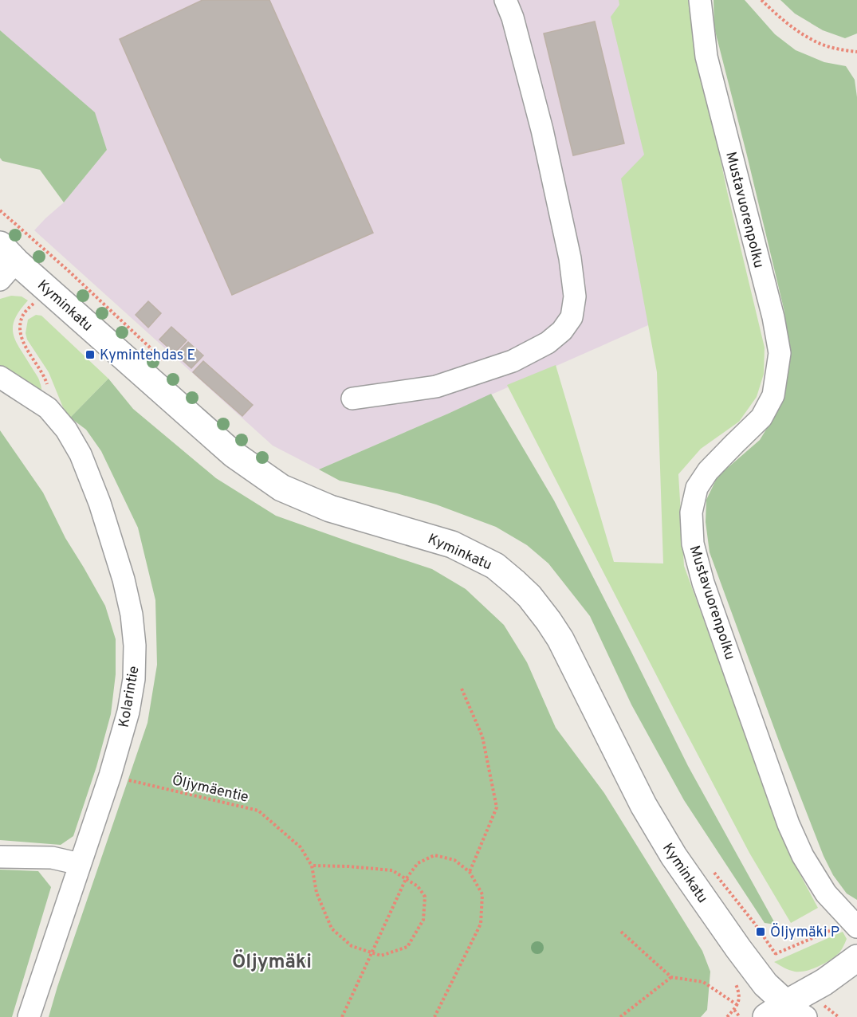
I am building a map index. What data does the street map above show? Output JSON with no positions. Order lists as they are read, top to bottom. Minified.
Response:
{"streets":{"street":["Mustavuorenpolku","Kyminkatu","Kolarintie"],"path":["Öljymäentie"]},"crossings":[["Kolarintie","Öljymäentie"]],"districts":["Öljymäki"],"places":{"transit":["Kymintehdas E","Öljymäki P"]}}
